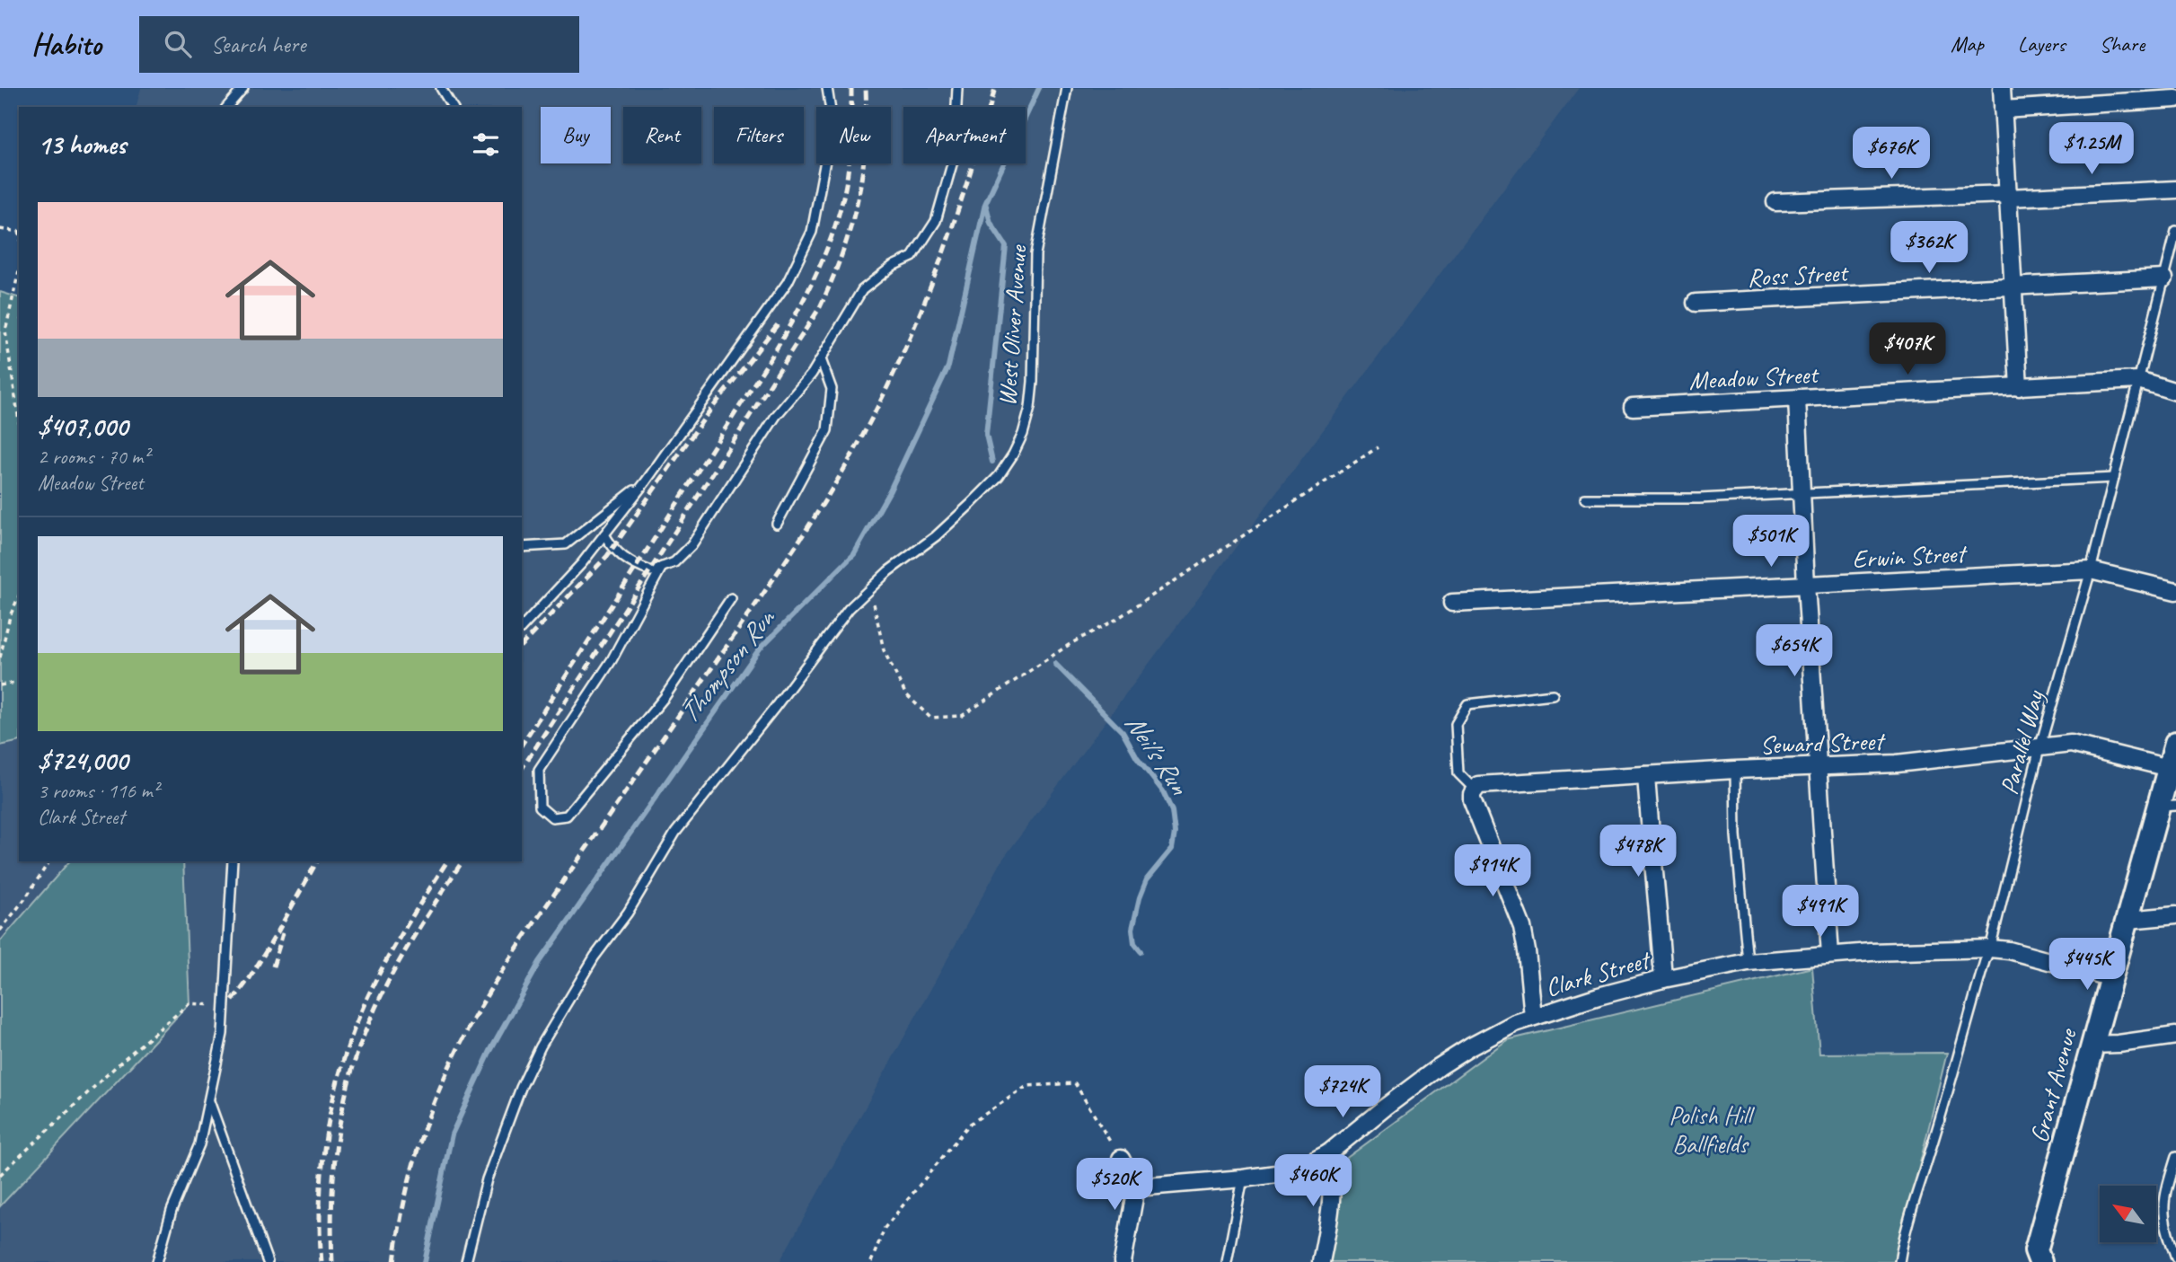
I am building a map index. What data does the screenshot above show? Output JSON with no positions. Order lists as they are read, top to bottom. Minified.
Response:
{"streets":{"street":["Ross Street","Meadow Street","Erwin Street","Seward Street","Clark Street","Grant Avenue"],"lane":["West Oliver Avenue","Parallel Way"]},"crossings":[["Ross Street","Parallel Way"],["Meadow Street","Parallel Way"],["Erwin Street","Parallel Way"],["Seward Street","Parallel Way"],["Seward Street","Grant Avenue"],["Parallel Way","Clark Street"],["Clark Street","Grant Avenue"]],"water":["Thompson Run","Neil's Run"],"parks":["Polish Hill Ballfields"],"north":"top left","page":{"header":"Habito","search":"Search here","nav":["Map","Layers","Share"],"chip":["Buy","Rent","Filters","New","Apartment"],"heading":"13 homes","price":["$1.25M","$676K","$362K","$407K","$501K","$654K","$478K","$914K","$491K","$445K","$724K","$460K","$520K"],"list":[{"name":"$407,000","note":"2 rooms · 70 m² · Meadow Street"},{"name":"$724,000","note":"3 rooms · 116 m² · Clark Street"}]}}
